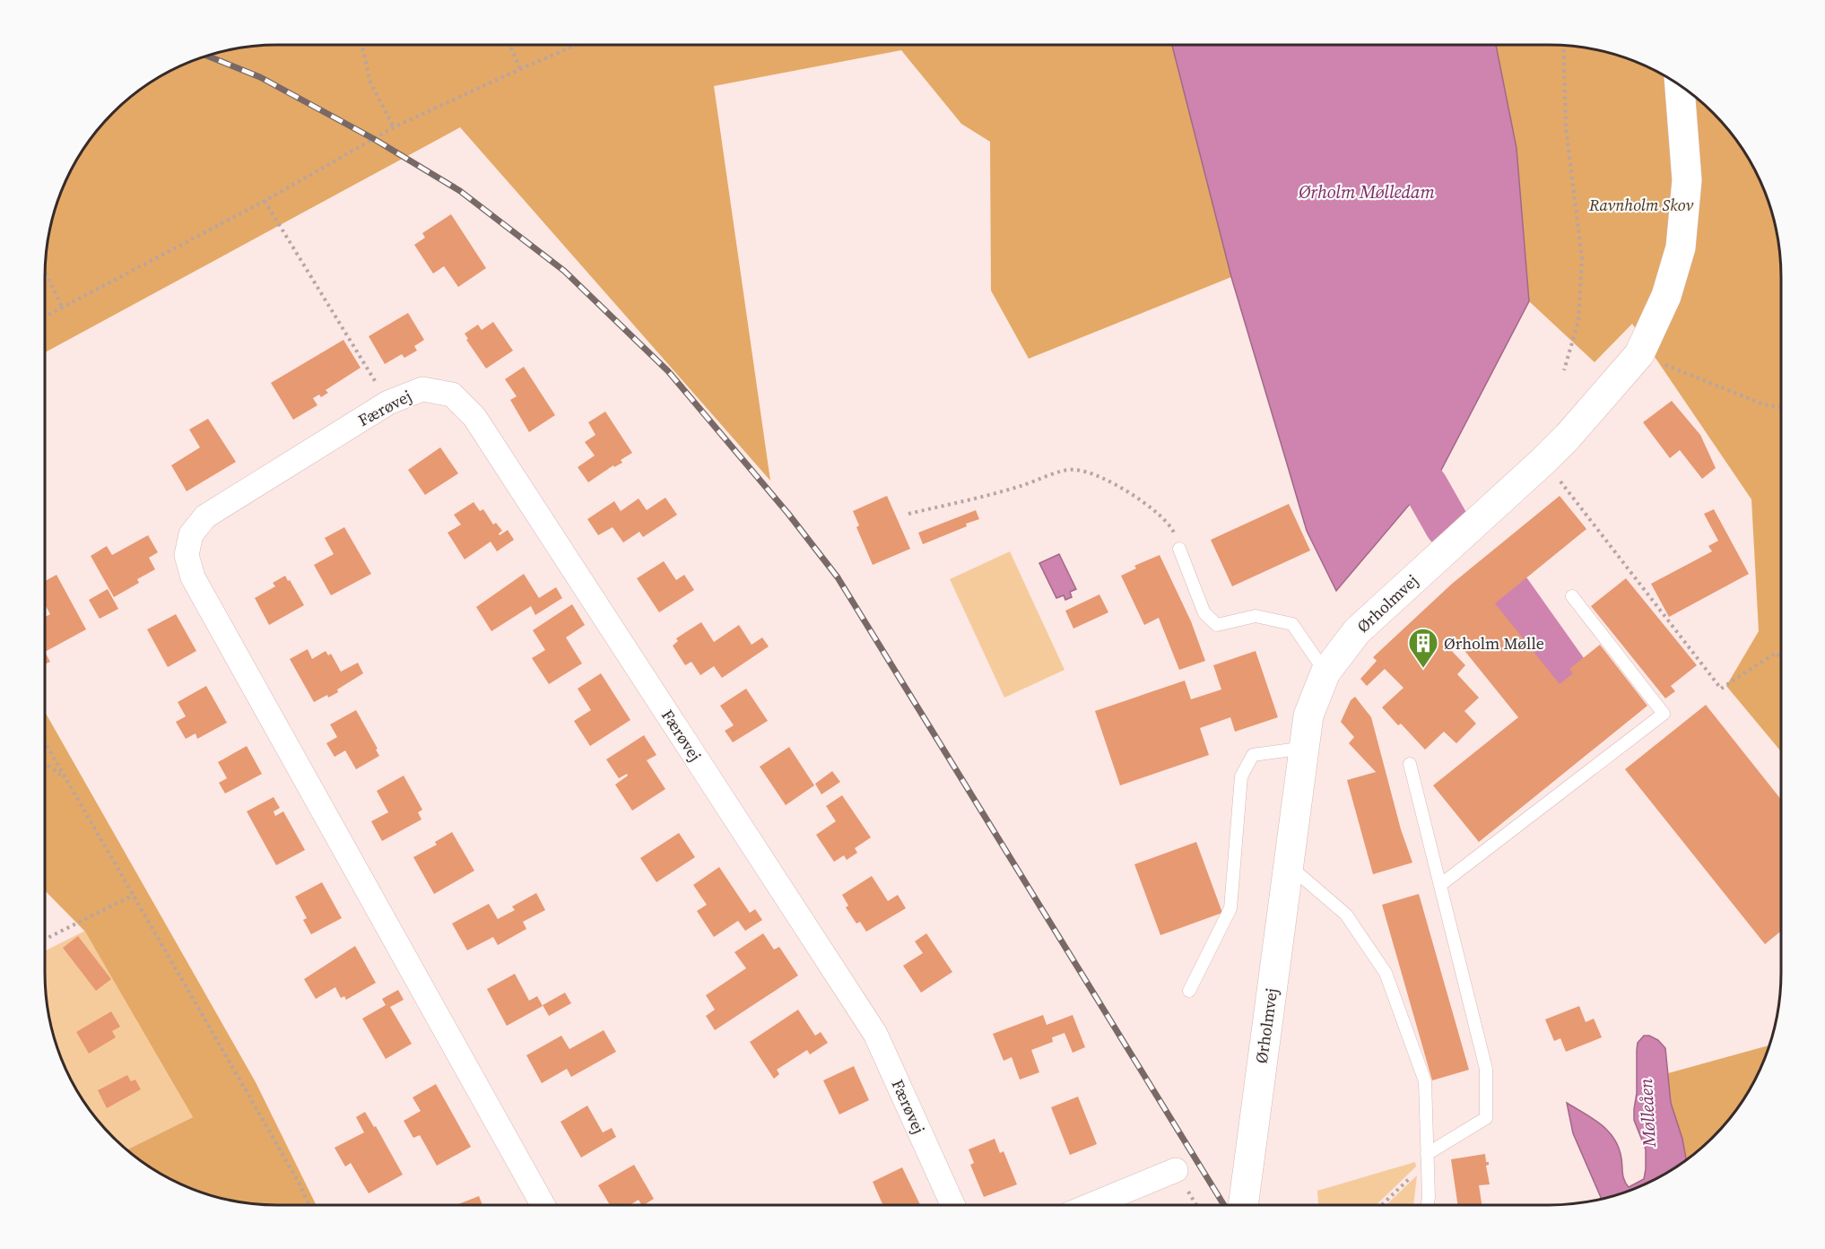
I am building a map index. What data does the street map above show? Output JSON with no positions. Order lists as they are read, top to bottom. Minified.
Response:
{"streets":{"street":["Færøvej","Ørholmvej"]},"water":["Ørholm Mølledam","Mølleåen"],"parks":["Ravnholm Skov"],"places":{"building":["Ørholm Mølle"]}}
